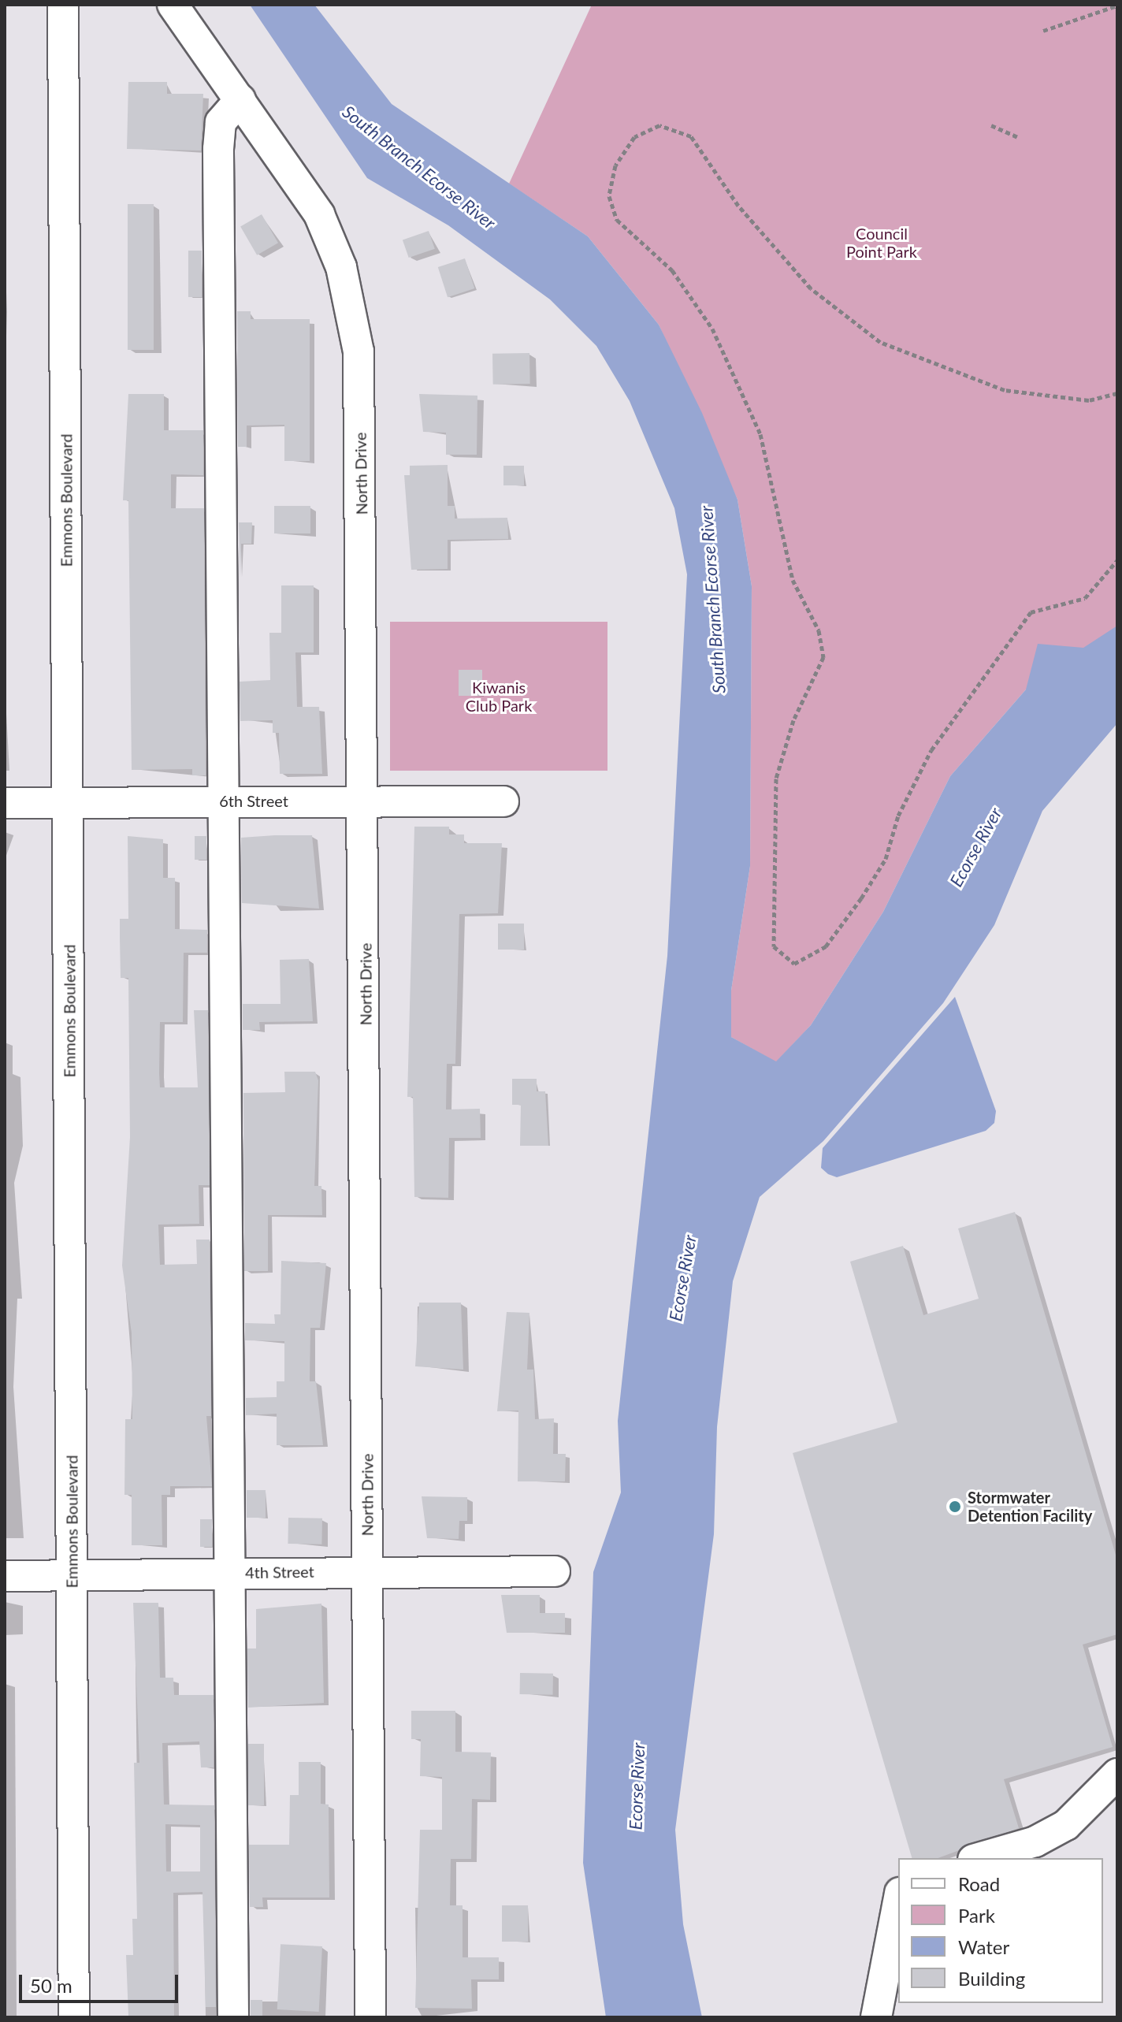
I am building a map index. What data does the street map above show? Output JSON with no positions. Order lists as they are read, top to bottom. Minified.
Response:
{"streets":{"street":["North Drive","Emmons Boulevard","6th Street","4th Street"]},"crossings":[["North Drive","6th Street"],["North Drive","4th Street"],["Emmons Boulevard","6th Street"],["Emmons Boulevard","4th Street"]],"water":["South Branch Ecorse River","Ecorse River"],"parks":["Council Point Park","Kiwanis Club Park"],"places":["Stormwater Detention Facility"],"legend":["Road","Park","Water","Building"],"scale_bar":"50 m"}
